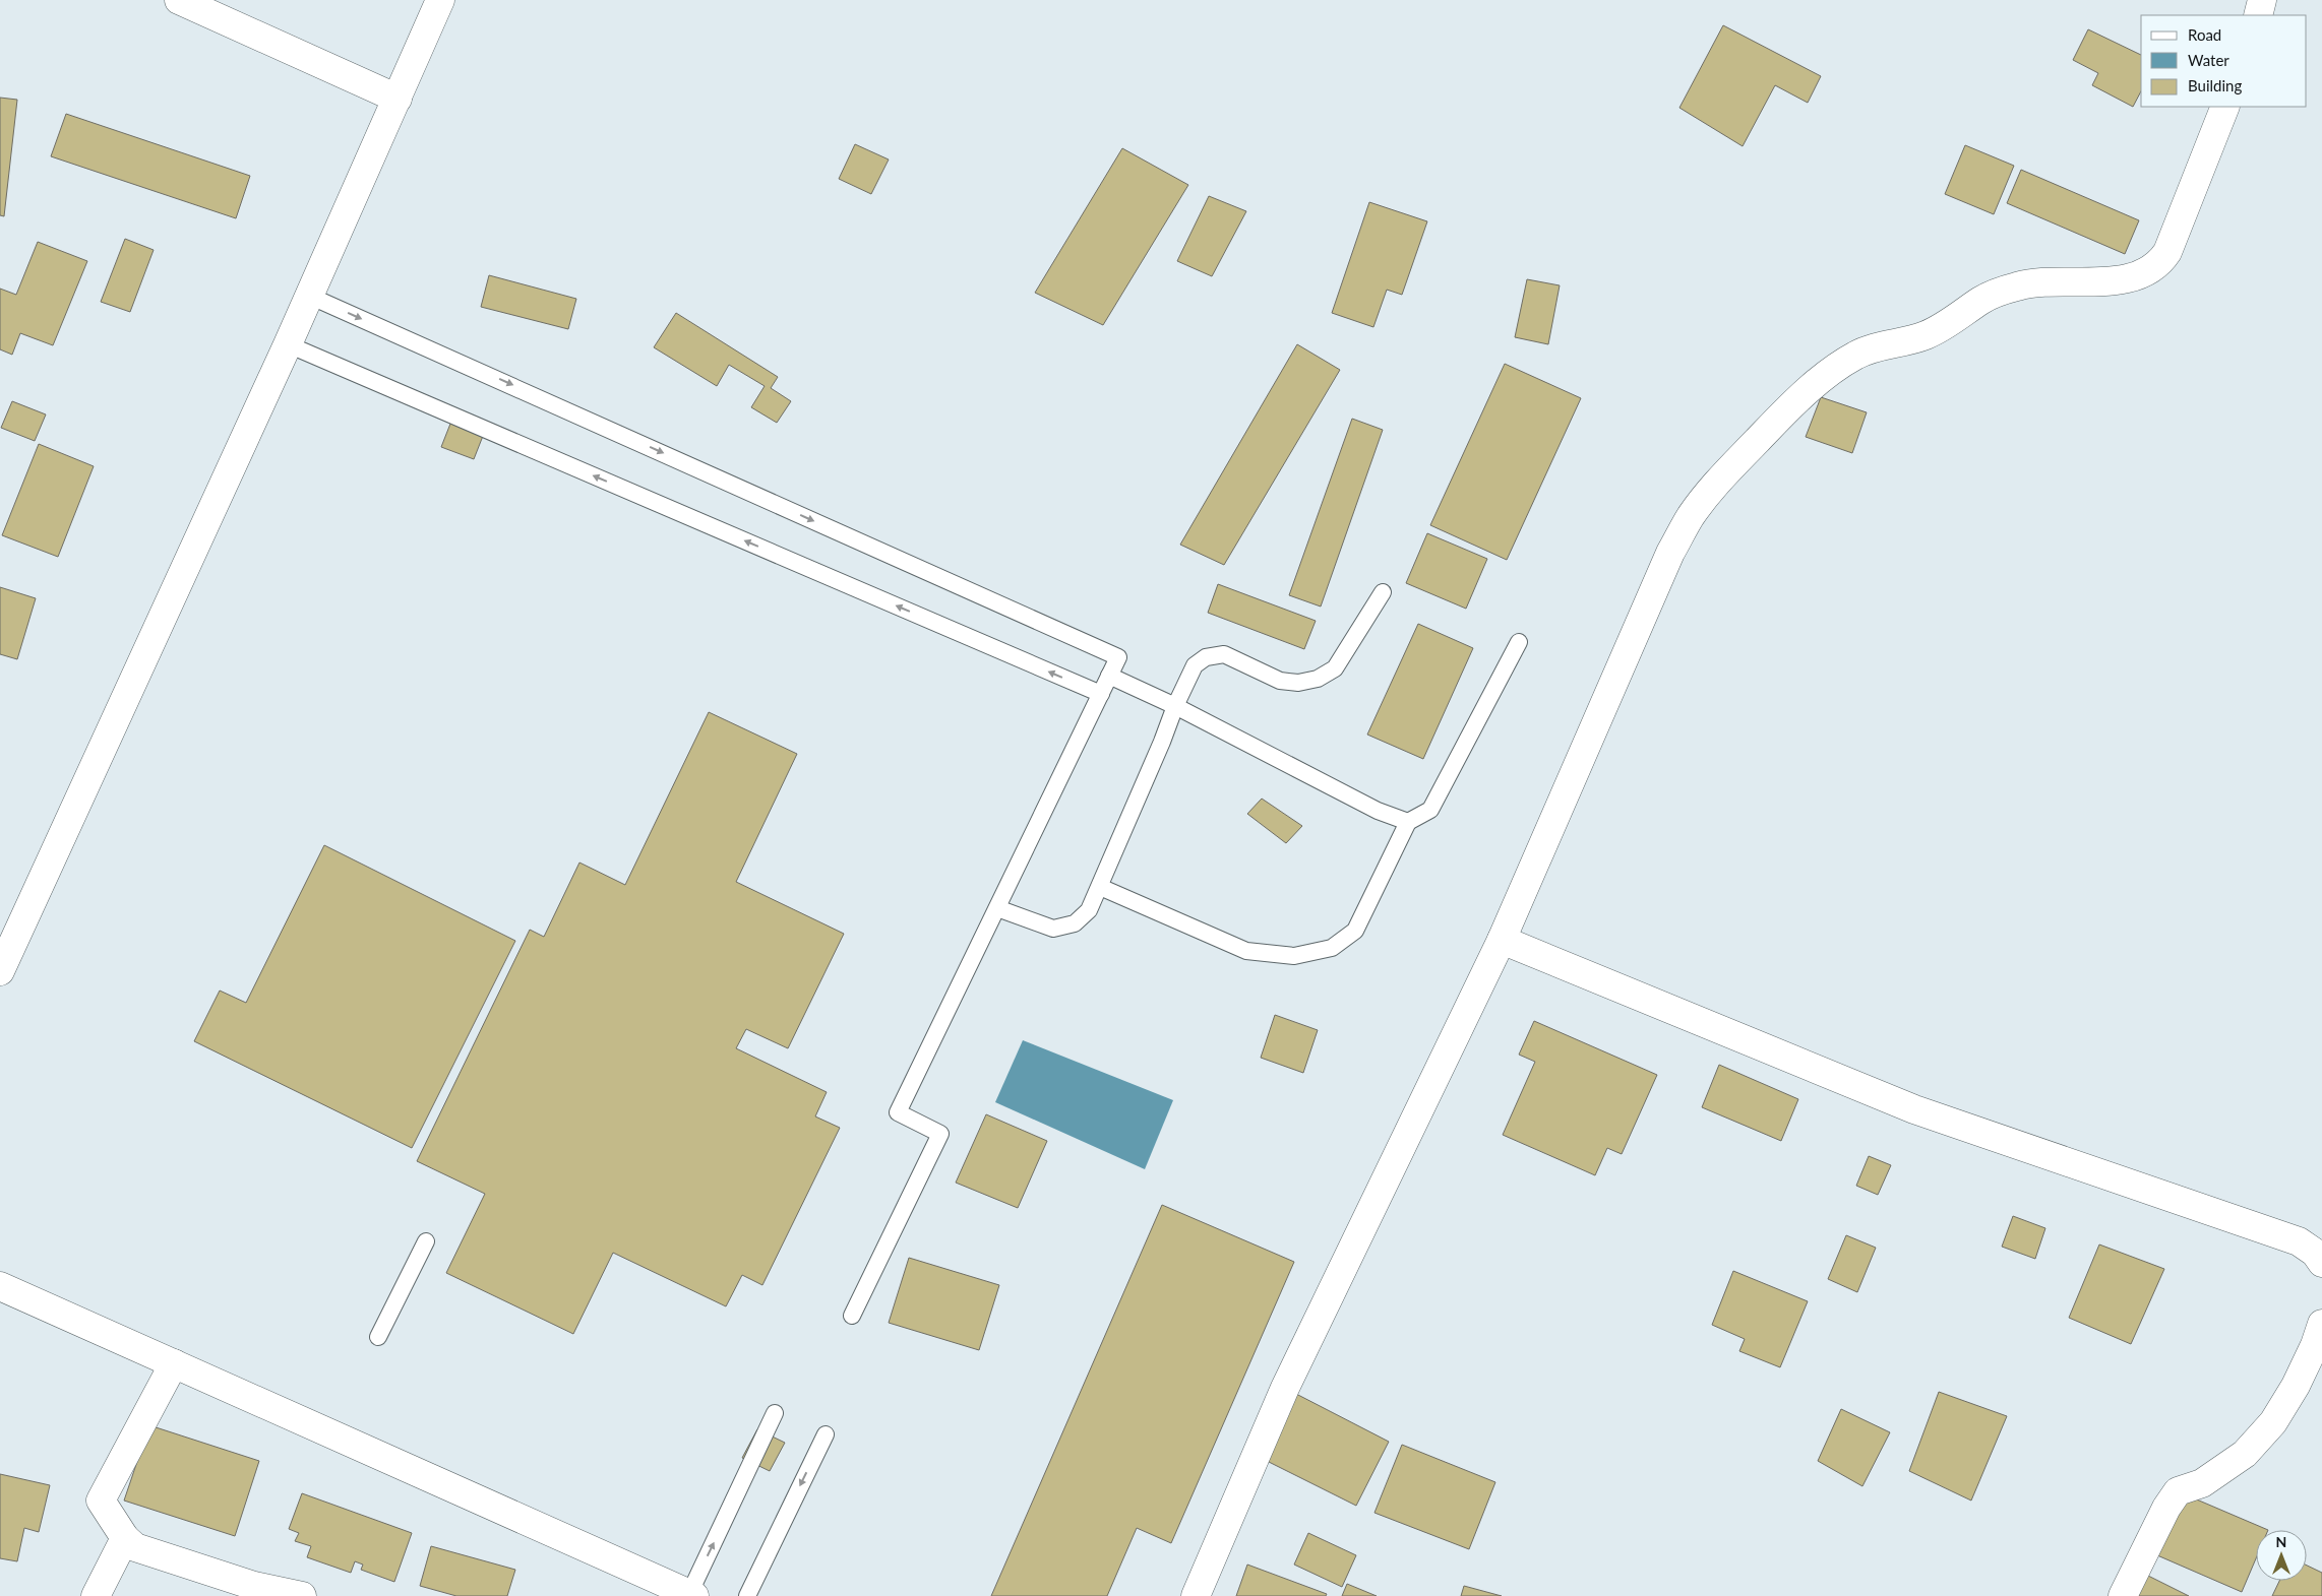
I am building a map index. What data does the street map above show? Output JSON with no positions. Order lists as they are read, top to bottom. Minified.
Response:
{"legend":["Road","Water","Building"],"north":"top"}
